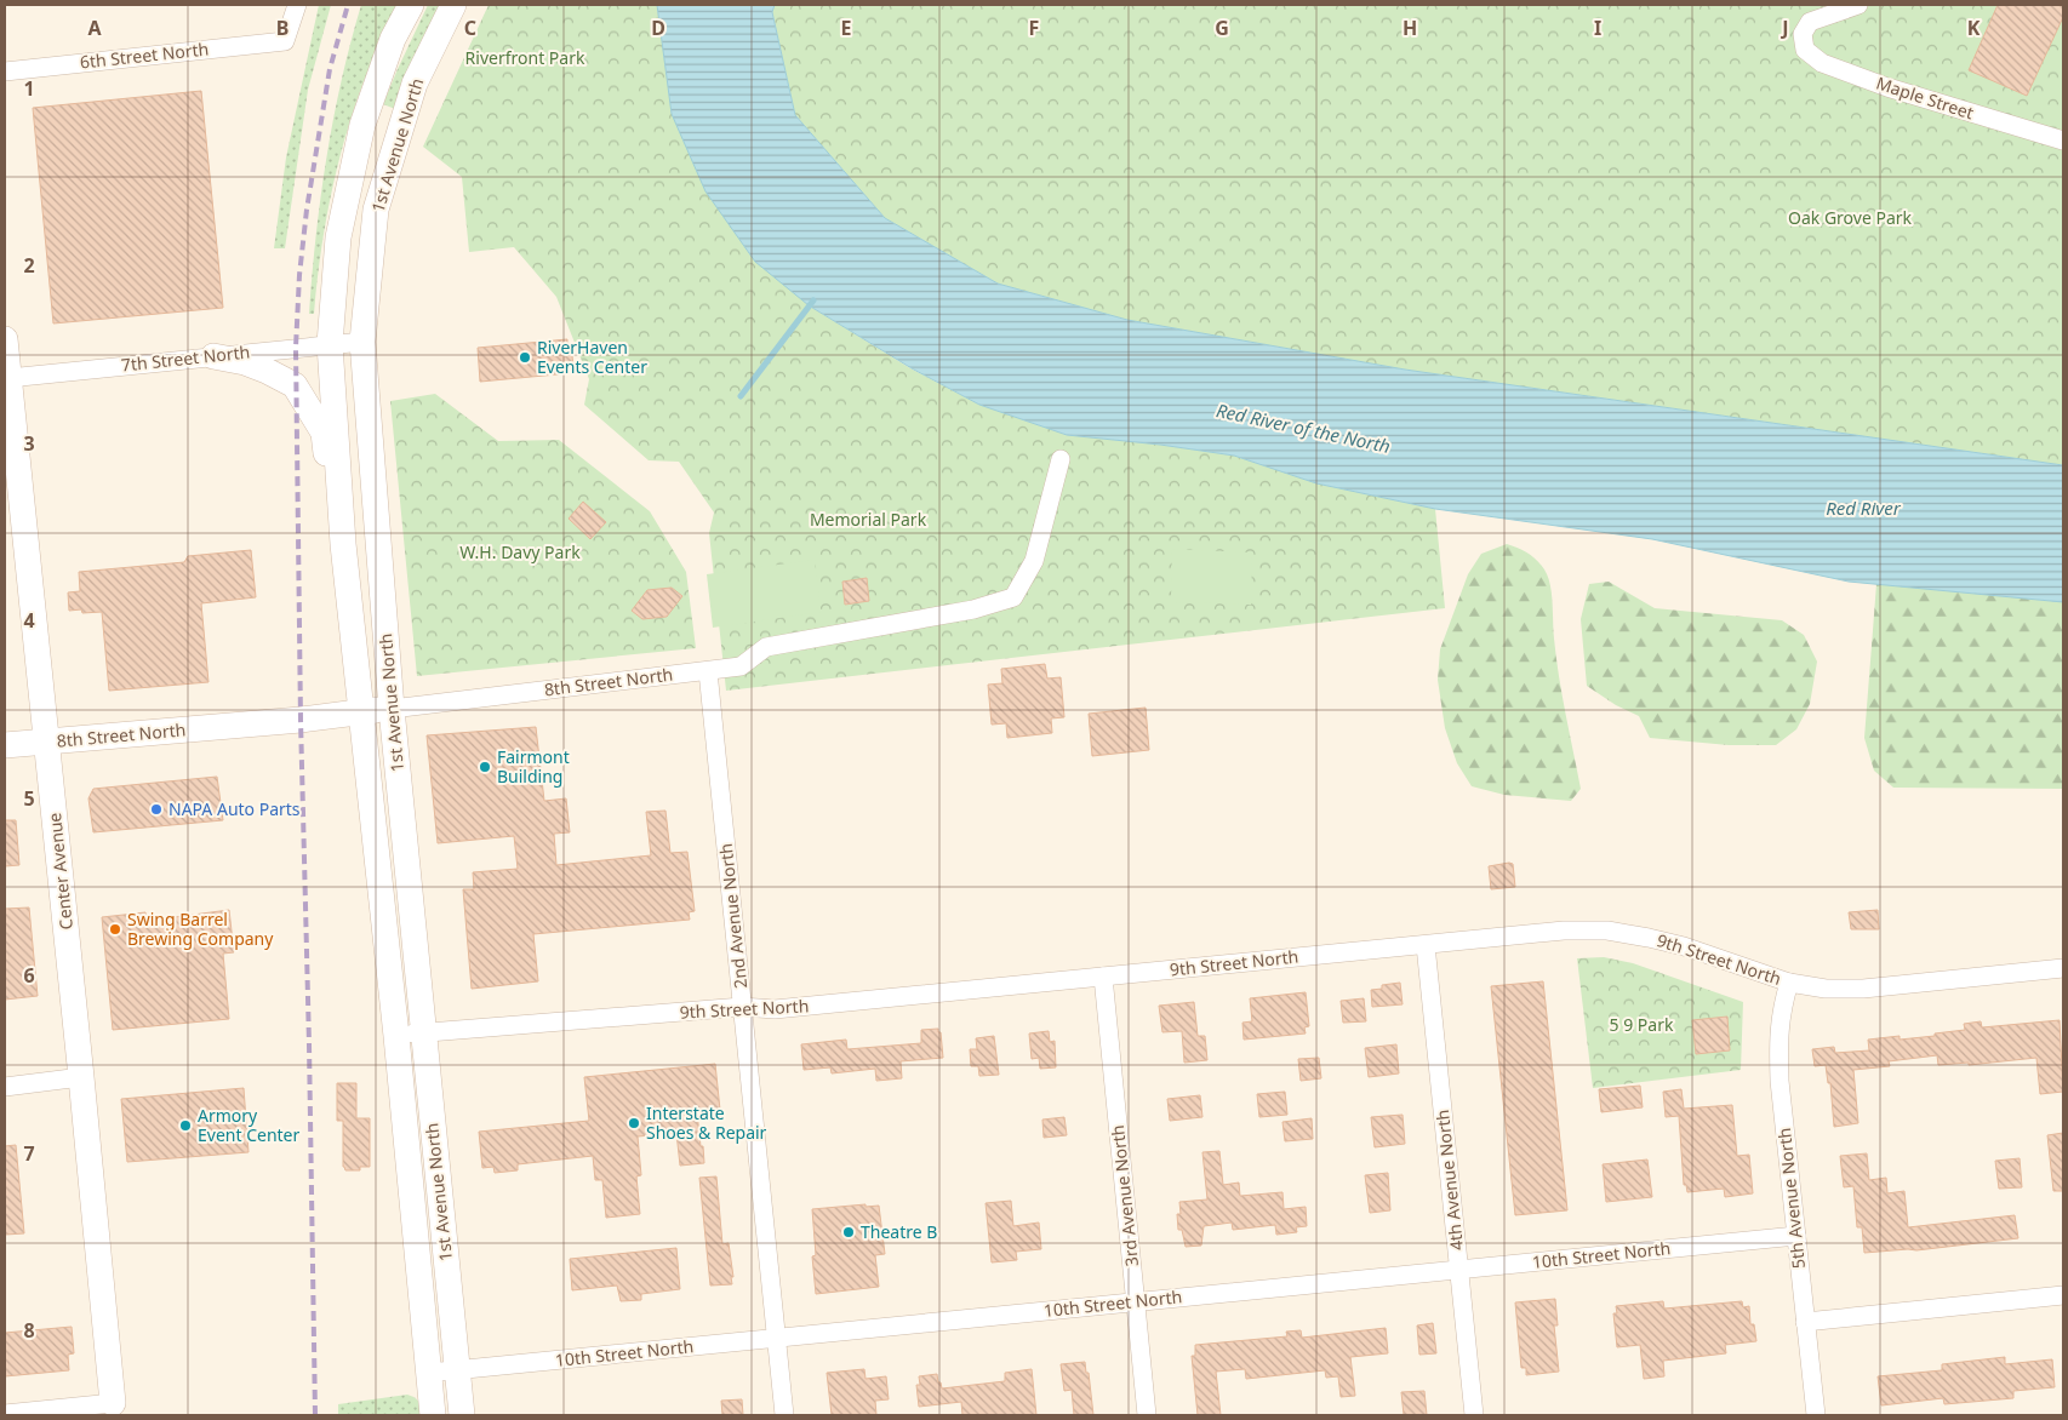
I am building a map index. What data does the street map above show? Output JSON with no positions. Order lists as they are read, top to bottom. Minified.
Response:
{"streets":{"main road":["1st Avenue North","8th Street North","Center Avenue"],"street":["6th Street North","Maple Street","7th Street North","2nd Avenue North","9th Street North","4th Avenue North","3rd Avenue North","5th Avenue North","10th Street North"]},"crossings":[["1st Avenue North","7th Street North"],["1st Avenue North","8th Street North"],["1st Avenue North","9th Street North"],["1st Avenue North","10th Street North"],["7th Street North","Center Avenue"],["8th Street North","Center Avenue"],["8th Street North","2nd Avenue North"],["2nd Avenue North","9th Street North"],["2nd Avenue North","10th Street North"],["9th Street North","4th Avenue North"],["9th Street North","3rd Avenue North"],["9th Street North","5th Avenue North"],["4th Avenue North","10th Street North"],["3rd Avenue North","10th Street North"],["5th Avenue North","10th Street North"]],"water":["Red River of the North","Red River"],"parks":["Riverfront Park","Oak Grove Park","Memorial Park","W.H. Davy Park","5 9 Park"],"places":["RiverHaven Events Center","Fairmont Building","NAPA Auto Parts","Swing Barrel Brewing Company","Interstate Shoes & Repair","Armory Event Center","Theatre B"],"grid":{"columns":["A","B","C","D","E","F","G","H","I","J","K"],"rows":["1","2","3","4","5","6","7","8"]}}
